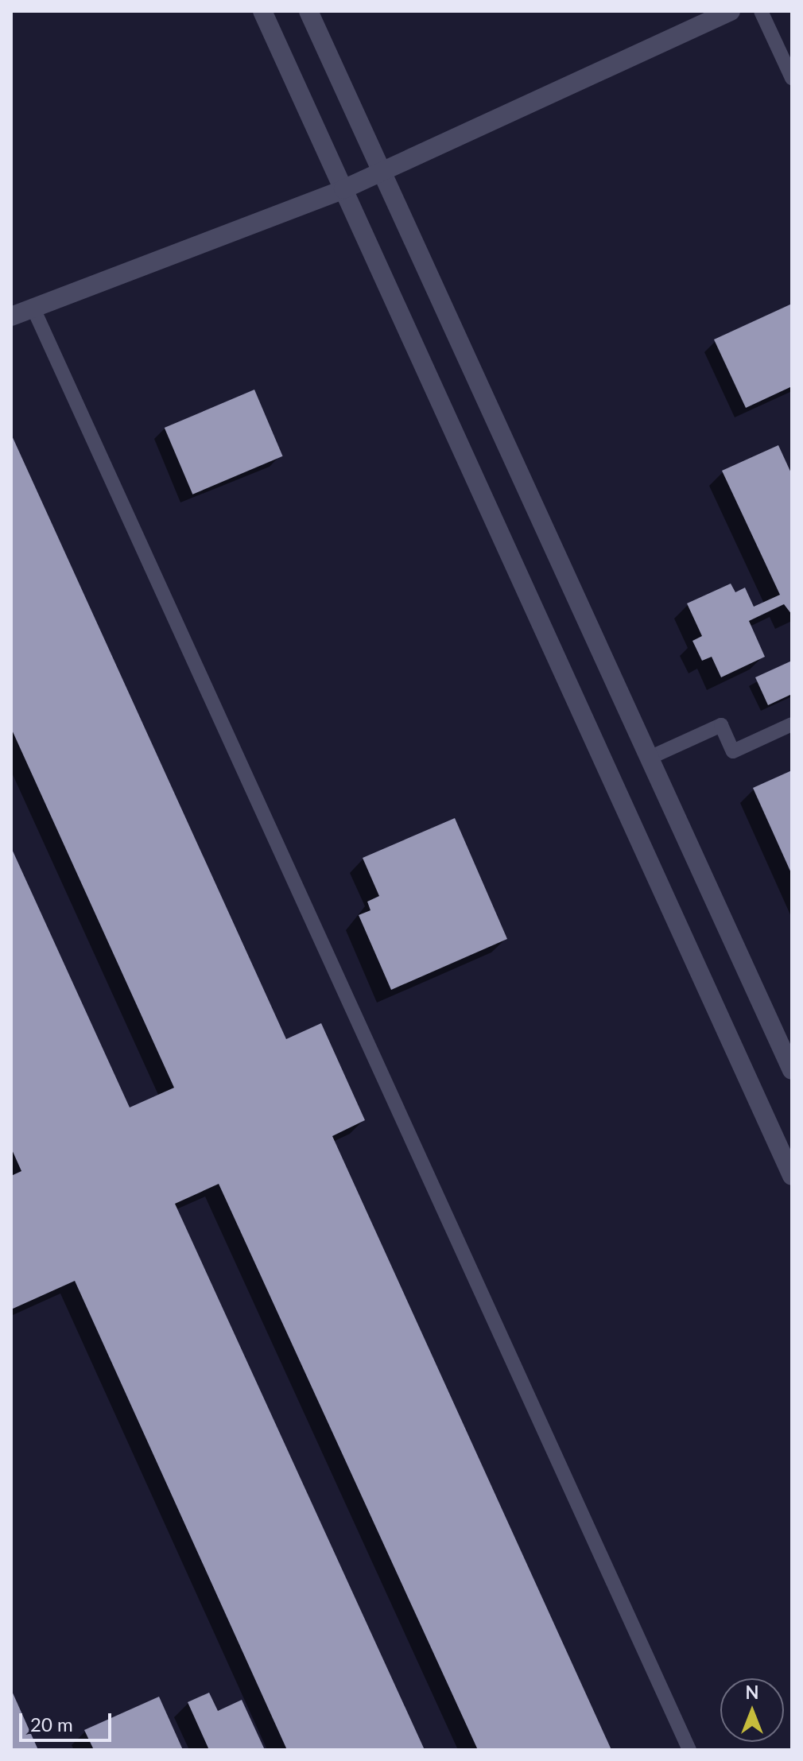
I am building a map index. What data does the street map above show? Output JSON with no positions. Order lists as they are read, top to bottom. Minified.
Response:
{"scale_bar":"20 m","north":"top"}
